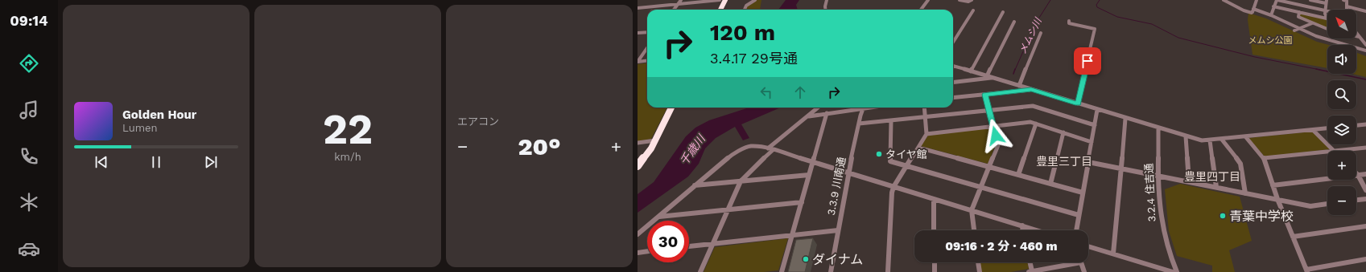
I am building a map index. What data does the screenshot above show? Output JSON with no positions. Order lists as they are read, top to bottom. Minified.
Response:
{"streets":{"street":["3.3.9 川南通","3.2.4 住吉通"]},"districts":["豊里三丁目","豊里四丁目"],"water":["メムシ川","千歳川"],"parks":["メムシ公園"],"places":["タイヤ館","青葉中学校","ダイナム"],"north":"top left","page":{"tabs":"09:14","tile":[["22","km/h"],"エアコン"],"map_buttons":["+","−"],"turn":["120 m","3.4.17 29号通"],"song":["Golden Hour","Lumen"],"heat":["−","20°","+"],"limit":"30","trip":"09:16 · 2 分 · 460 m"}}
